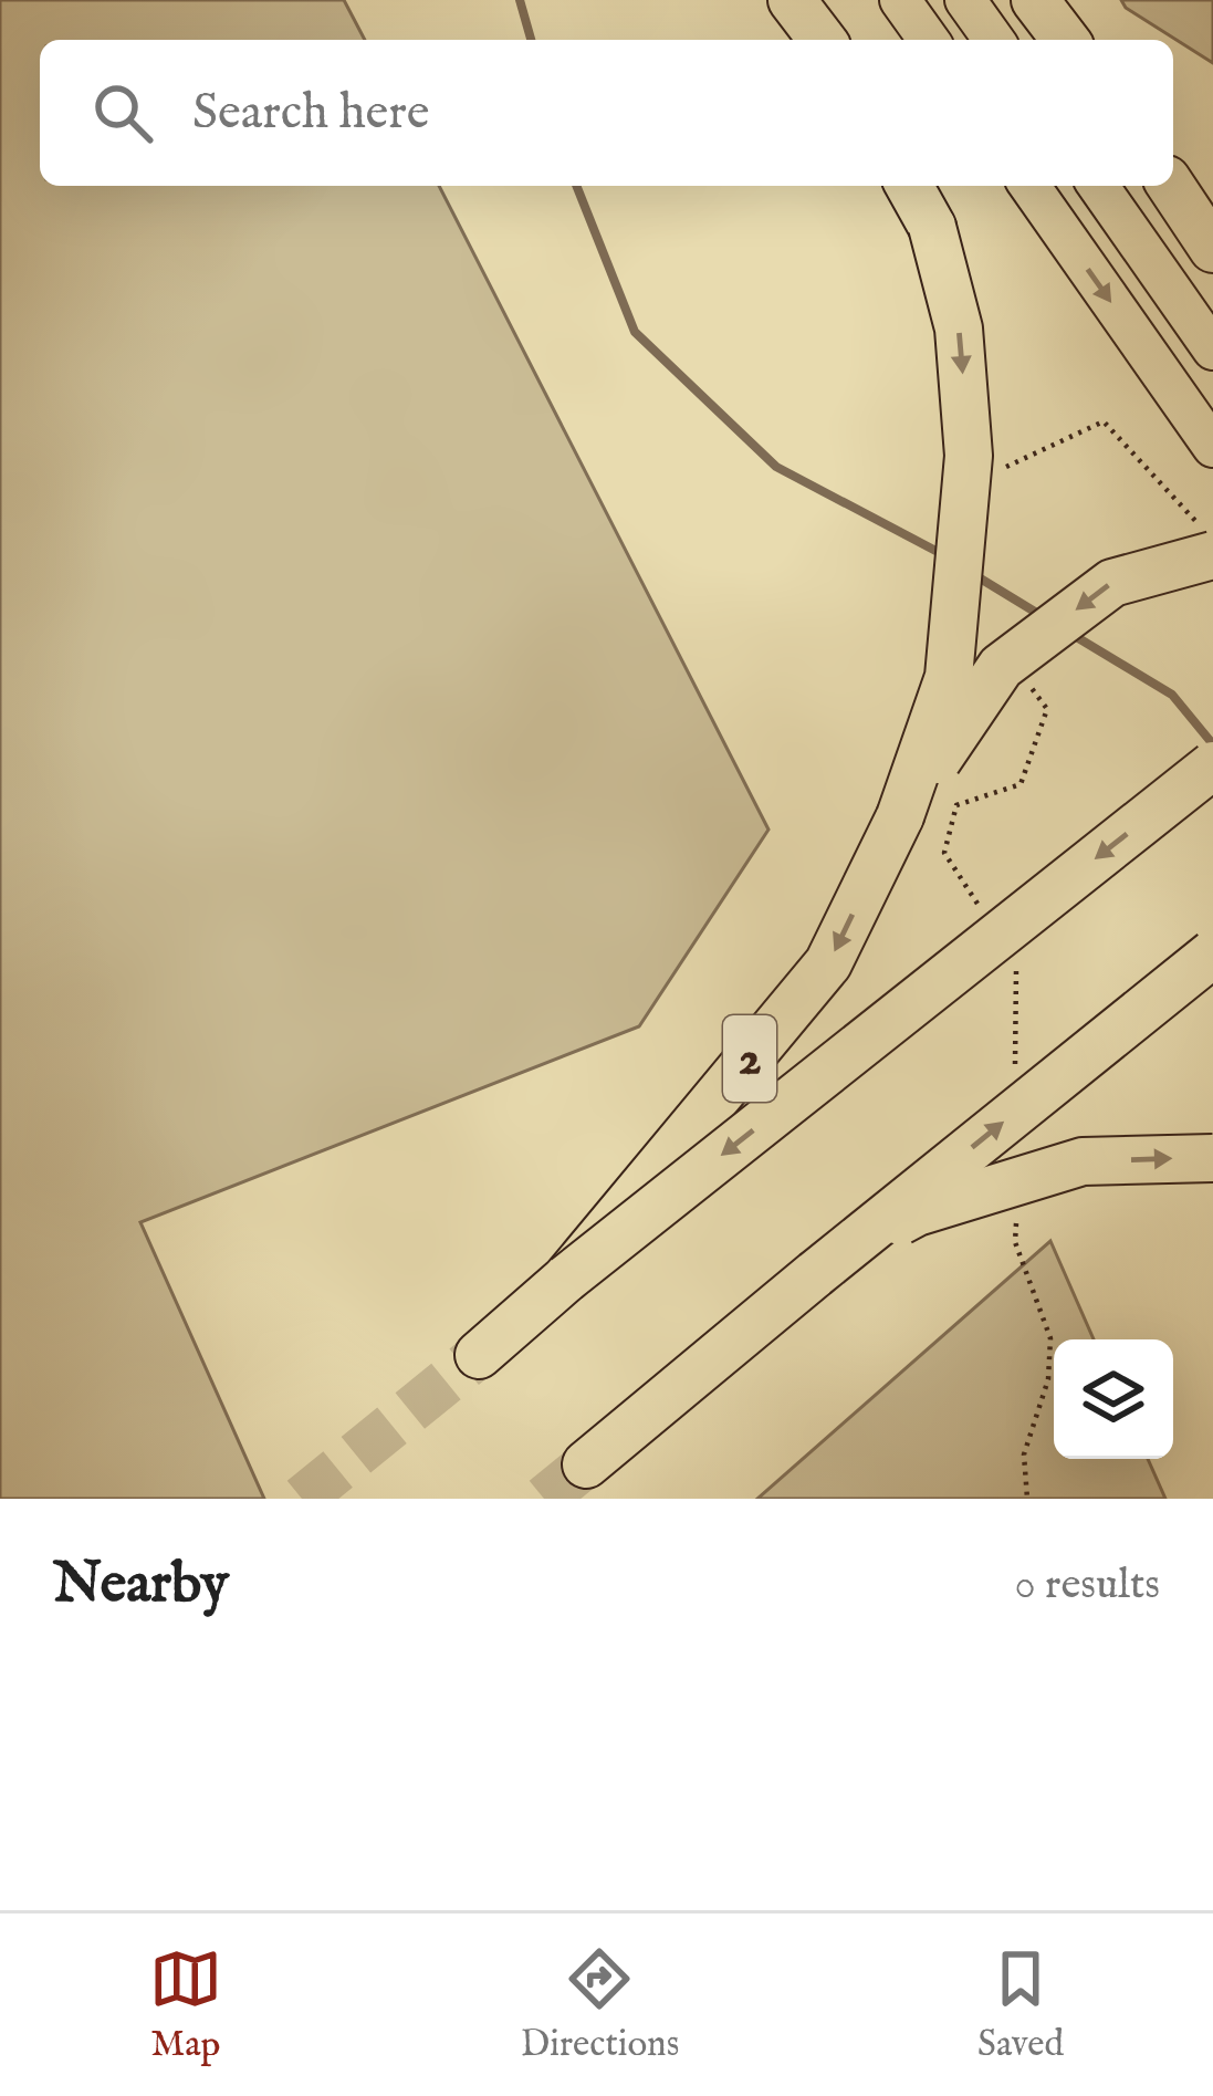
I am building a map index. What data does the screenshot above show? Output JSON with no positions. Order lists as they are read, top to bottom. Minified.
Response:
{"streets":{"highway":["2"]},"page":{"search":"Search here","heading":["Nearby","0 results"],"nav":["Map","Directions","Saved"]}}
